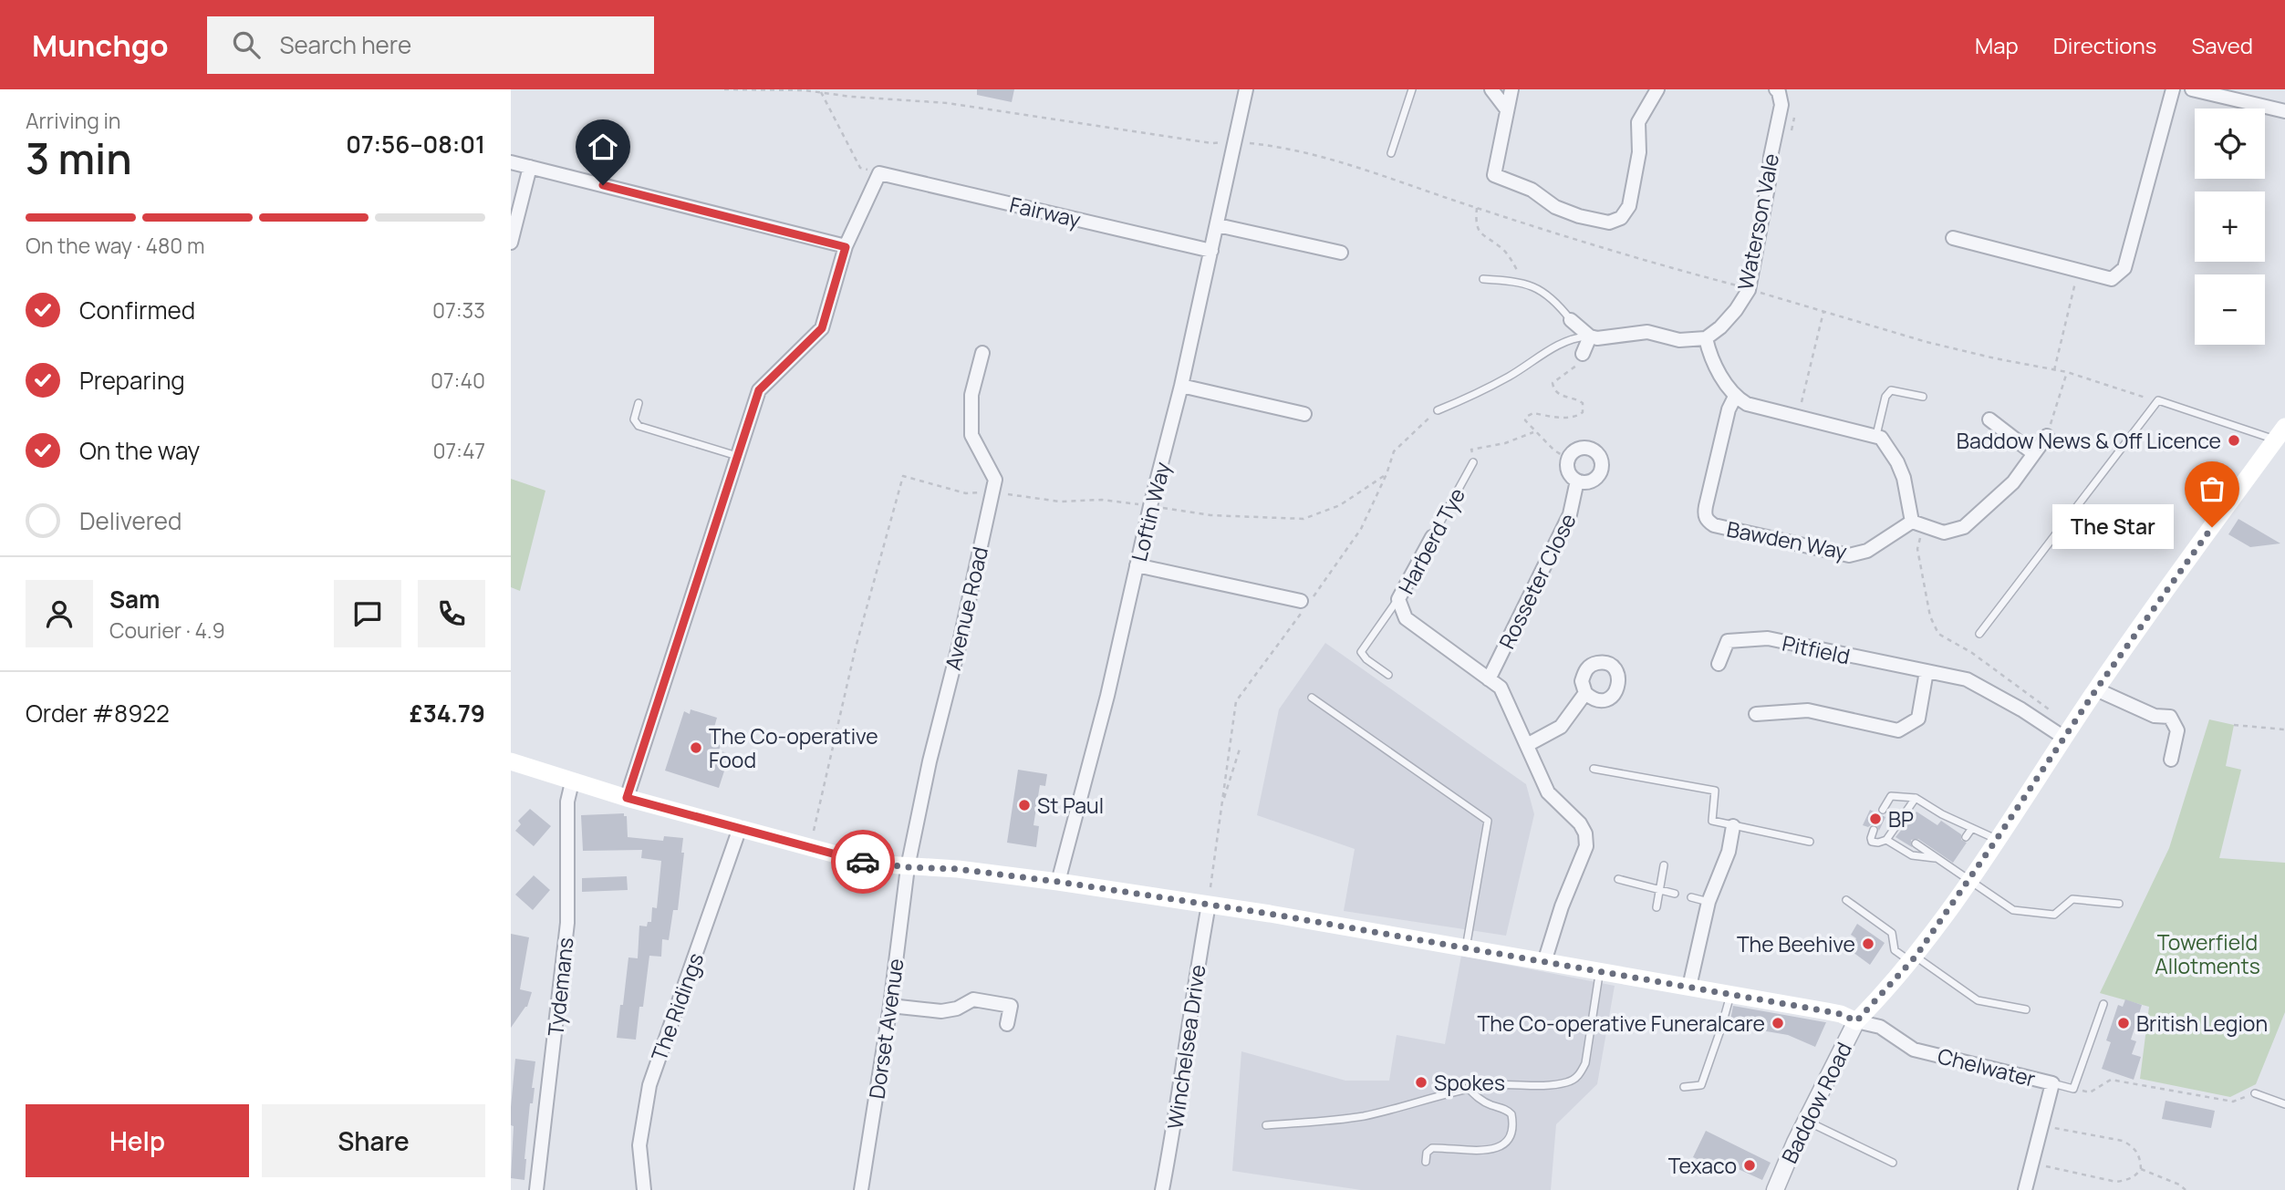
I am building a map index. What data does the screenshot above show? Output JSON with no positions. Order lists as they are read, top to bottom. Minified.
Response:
{"streets":{"main road":["Baddow Road"],"street":["Fairway","Waterson Vale","Loftin Way","Bawden Way","Harberd Tye","Rosseter Close","Avenue Road","Pitfield","Tydemans","The Ridings","Dorset Avenue","Winchelsea Drive","Chelwater"]},"crossings":[["Fairway","Loftin Way"],["Harberd Tye","Rosseter Close"],["Avenue Road","Dorset Avenue"],["Pitfield","Baddow Road"],["Chelwater","Baddow Road"]],"parks":["Towerfield Allotments"],"places":["Baddow News & Off Licence","The Star","The Co-operative Food","St Paul","BP","The Beehive","The Co-operative Funeralcare","British Legion","Spokes","Texaco"],"page":{"header":"Munchgo","search":"Search here","nav":["Map","Directions","Saved"],"heading":["3 min","Arriving in","07:56–08:01"],"panel":["Sam","Courier · 4.9","Order #8922","£34.79"],"map_buttons":["+","−"],"bar":"On the way · 480 m","list":[["Confirmed","07:33"],["Preparing","07:40"],["On the way","07:47"],"Delivered"],"bubble":"The Star","buttons":["Help","Share"]}}
